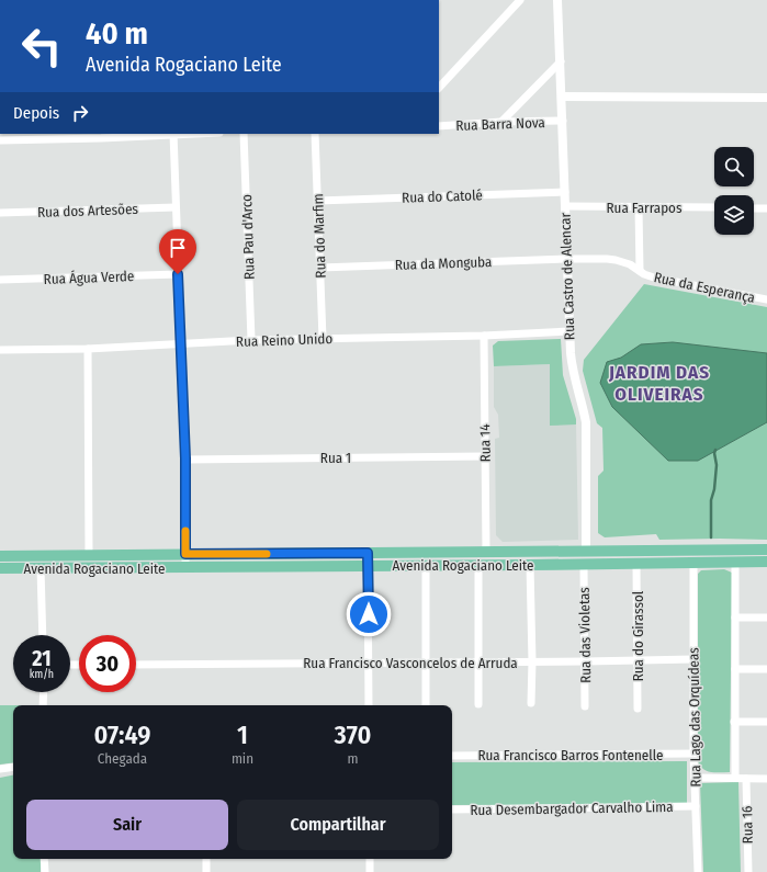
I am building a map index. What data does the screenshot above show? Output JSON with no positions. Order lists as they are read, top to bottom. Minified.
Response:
{"streets":{"main road":["Avenida Rogaciano Leite"],"street":["Rua Barra Nova","Rua do Catolé","Rua Farrapos","Rua dos Artesões","Rua do Marfim","Rua Pau d'Arco","Rua da Monguba","Rua Castro de Alencar","Rua Água Verde","Rua da Esperança","Rua Reino Unido","Rua 14","Rua 1","Rua das Violetas","Rua do Girassol","Rua Francisco Vasconcelos de Arruda","Rua Lago das Orquídeas","Rua Francisco Barros Fontenelle","Rua Desembargador Carvalho Lima","Rua 16"]},"crossings":[["Rua Barra Nova","Rua Castro de Alencar"],["Rua do Catolé","Rua do Marfim"],["Rua do Catolé","Rua Castro de Alencar"],["Rua Farrapos","Rua Castro de Alencar"],["Rua do Marfim","Rua da Monguba"],["Rua do Marfim","Rua Reino Unido"],["Rua Pau d'Arco","Rua Reino Unido"],["Rua da Monguba","Rua Castro de Alencar"],["Rua da Monguba","Rua da Esperança"],["Rua Castro de Alencar","Rua da Esperança"],["Rua Castro de Alencar","Rua Reino Unido"],["Rua Castro de Alencar","Avenida Rogaciano Leite"],["Rua Reino Unido","Rua 14"],["Rua 14","Rua 1"],["Rua 14","Avenida Rogaciano Leite"],["Avenida Rogaciano Leite","Rua das Violetas"],["Avenida Rogaciano Leite","Rua do Girassol"],["Avenida Rogaciano Leite","Rua Lago das Orquídeas"],["Rua das Violetas","Rua Francisco Vasconcelos de Arruda"],["Rua do Girassol","Rua Francisco Vasconcelos de Arruda"],["Rua Francisco Vasconcelos de Arruda","Rua Lago das Orquídeas"],["Rua Lago das Orquídeas","Rua Francisco Barros Fontenelle"],["Rua Lago das Orquídeas","Rua Desembargador Carvalho Lima"]],"districts":["JARDIM DAS OLIVEIRAS"],"page":{"turn":["40 m","Avenida Rogaciano Leite"],"then":"Depois","speed":"21 km/h","limit":"30","eta":["07:49","Chegada","1","min","370","m"],"buttons":["Sair","Compartilhar"]}}
